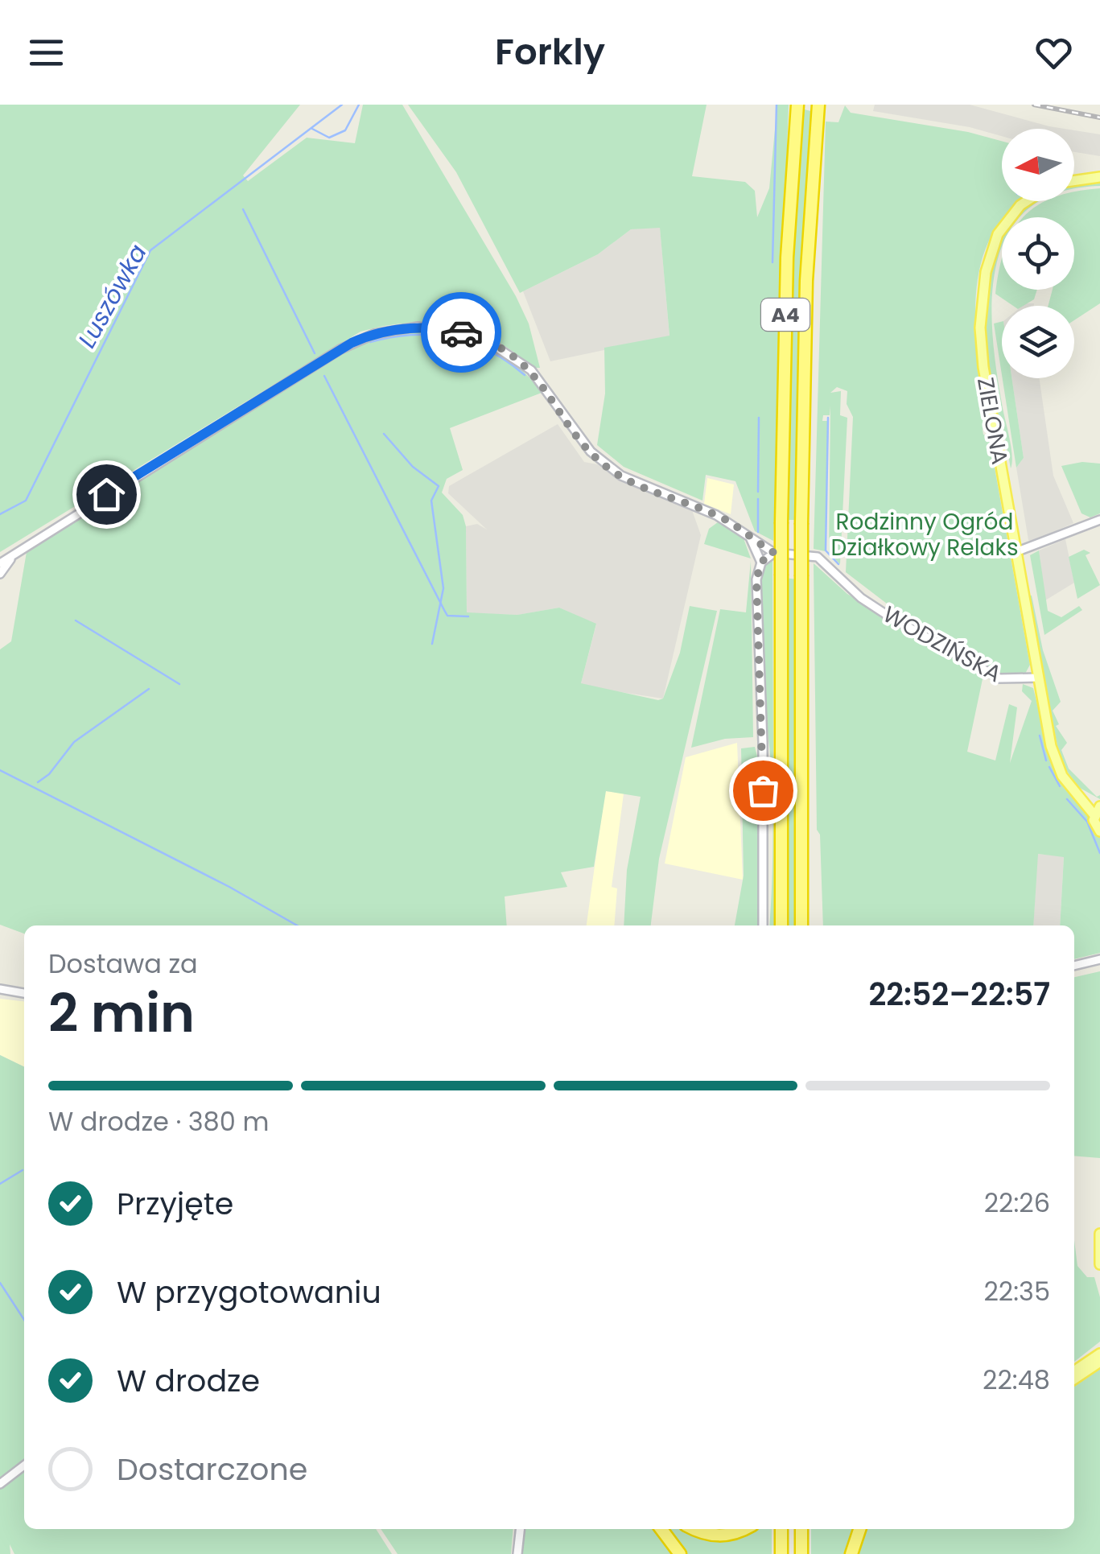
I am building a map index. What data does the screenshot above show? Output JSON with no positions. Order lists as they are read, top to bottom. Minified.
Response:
{"streets":{"highway":["A4"],"main road":["ZIELONA"],"street":["WODZIŃSKA"]},"crossings":[["ZIELONA","WODZIŃSKA"]],"water":["Luszówka"],"parks":["Rodzinny Ogród Działkowy Relaks"],"north":"left","page":{"header":"Forkly","heading":["2 min","Dostawa za","22:52–22:57"],"bar":"W drodze · 380 m","list":[["Przyjęte","22:26"],["W przygotowaniu","22:35"],["W drodze","22:48"],"Dostarczone"]}}
